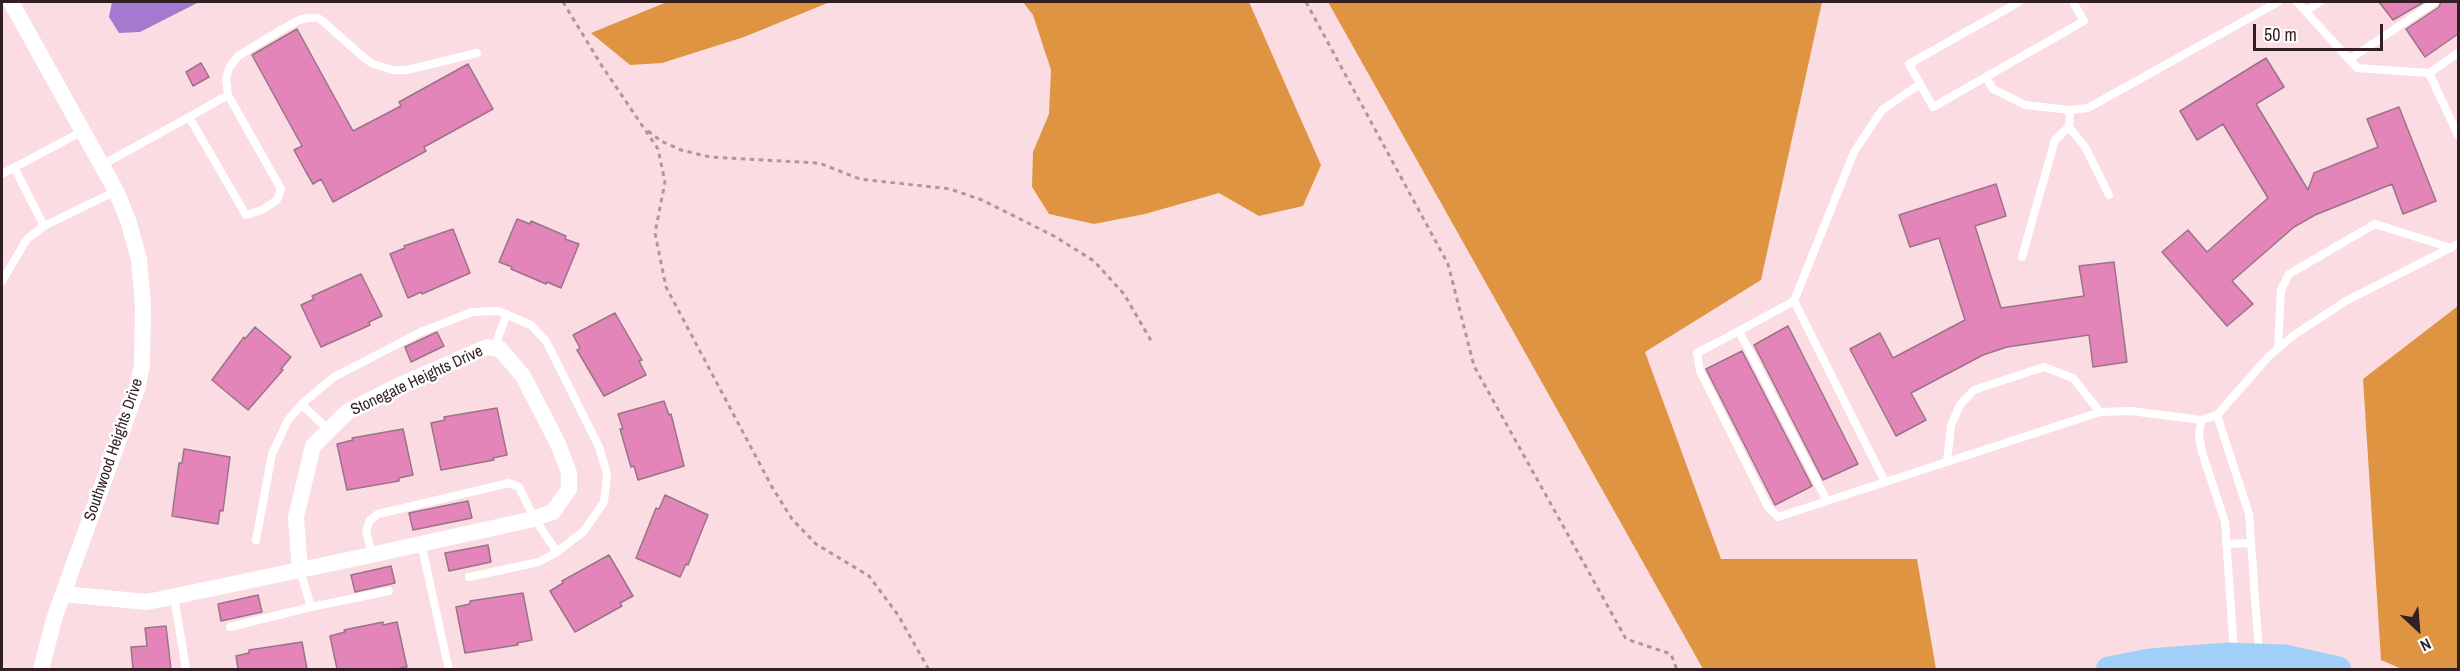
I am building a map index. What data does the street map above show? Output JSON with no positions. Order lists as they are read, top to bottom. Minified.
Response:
{"streets":{"street":["Stonegate Heights Drive","Southwood Heights Drive"]},"crossings":[["Stonegate Heights Drive","Southwood Heights Drive"]],"scale_bar":"50 m","north":"bottom right"}
